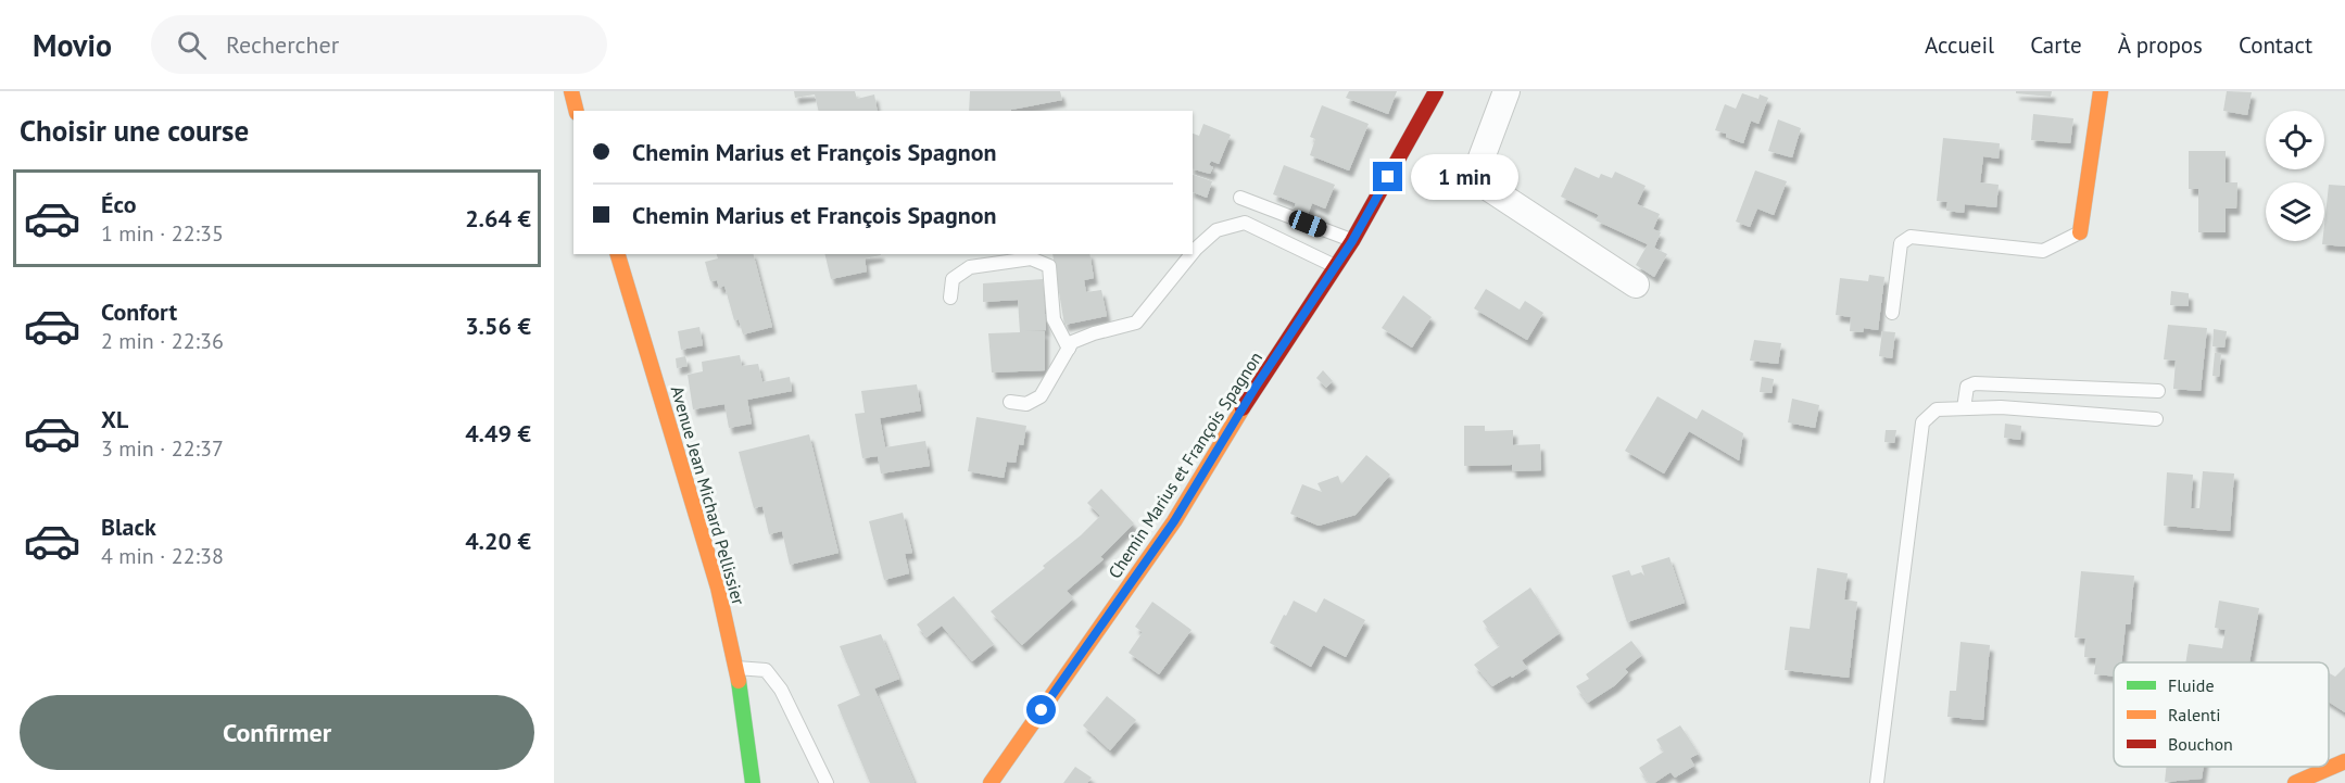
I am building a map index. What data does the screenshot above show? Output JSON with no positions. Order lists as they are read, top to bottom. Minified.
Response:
{"streets":{"street":["Chemin Marius et François Spagnon","Avenue Jean Michard Pellissier"]},"legend":["Fluide","Ralenti","Bouchon"],"page":{"header":"Movio","search":"Rechercher","nav":["Accueil","Carte","À propos","Contact"],"heading":"Choisir une course","banner":["Chemin Marius et François Spagnon","Chemin Marius et François Spagnon"],"bubble":"1 min","list":[{"name":"Éco","note":"1 min · 22:35","value":"2.64 €"},{"name":"Confort","note":"2 min · 22:36","value":"3.56 €"},{"name":"XL","note":"3 min · 22:37","value":"4.49 €"},{"name":"Black","note":"4 min · 22:38","value":"4.20 €"}],"buttons":"Confirmer"}}
